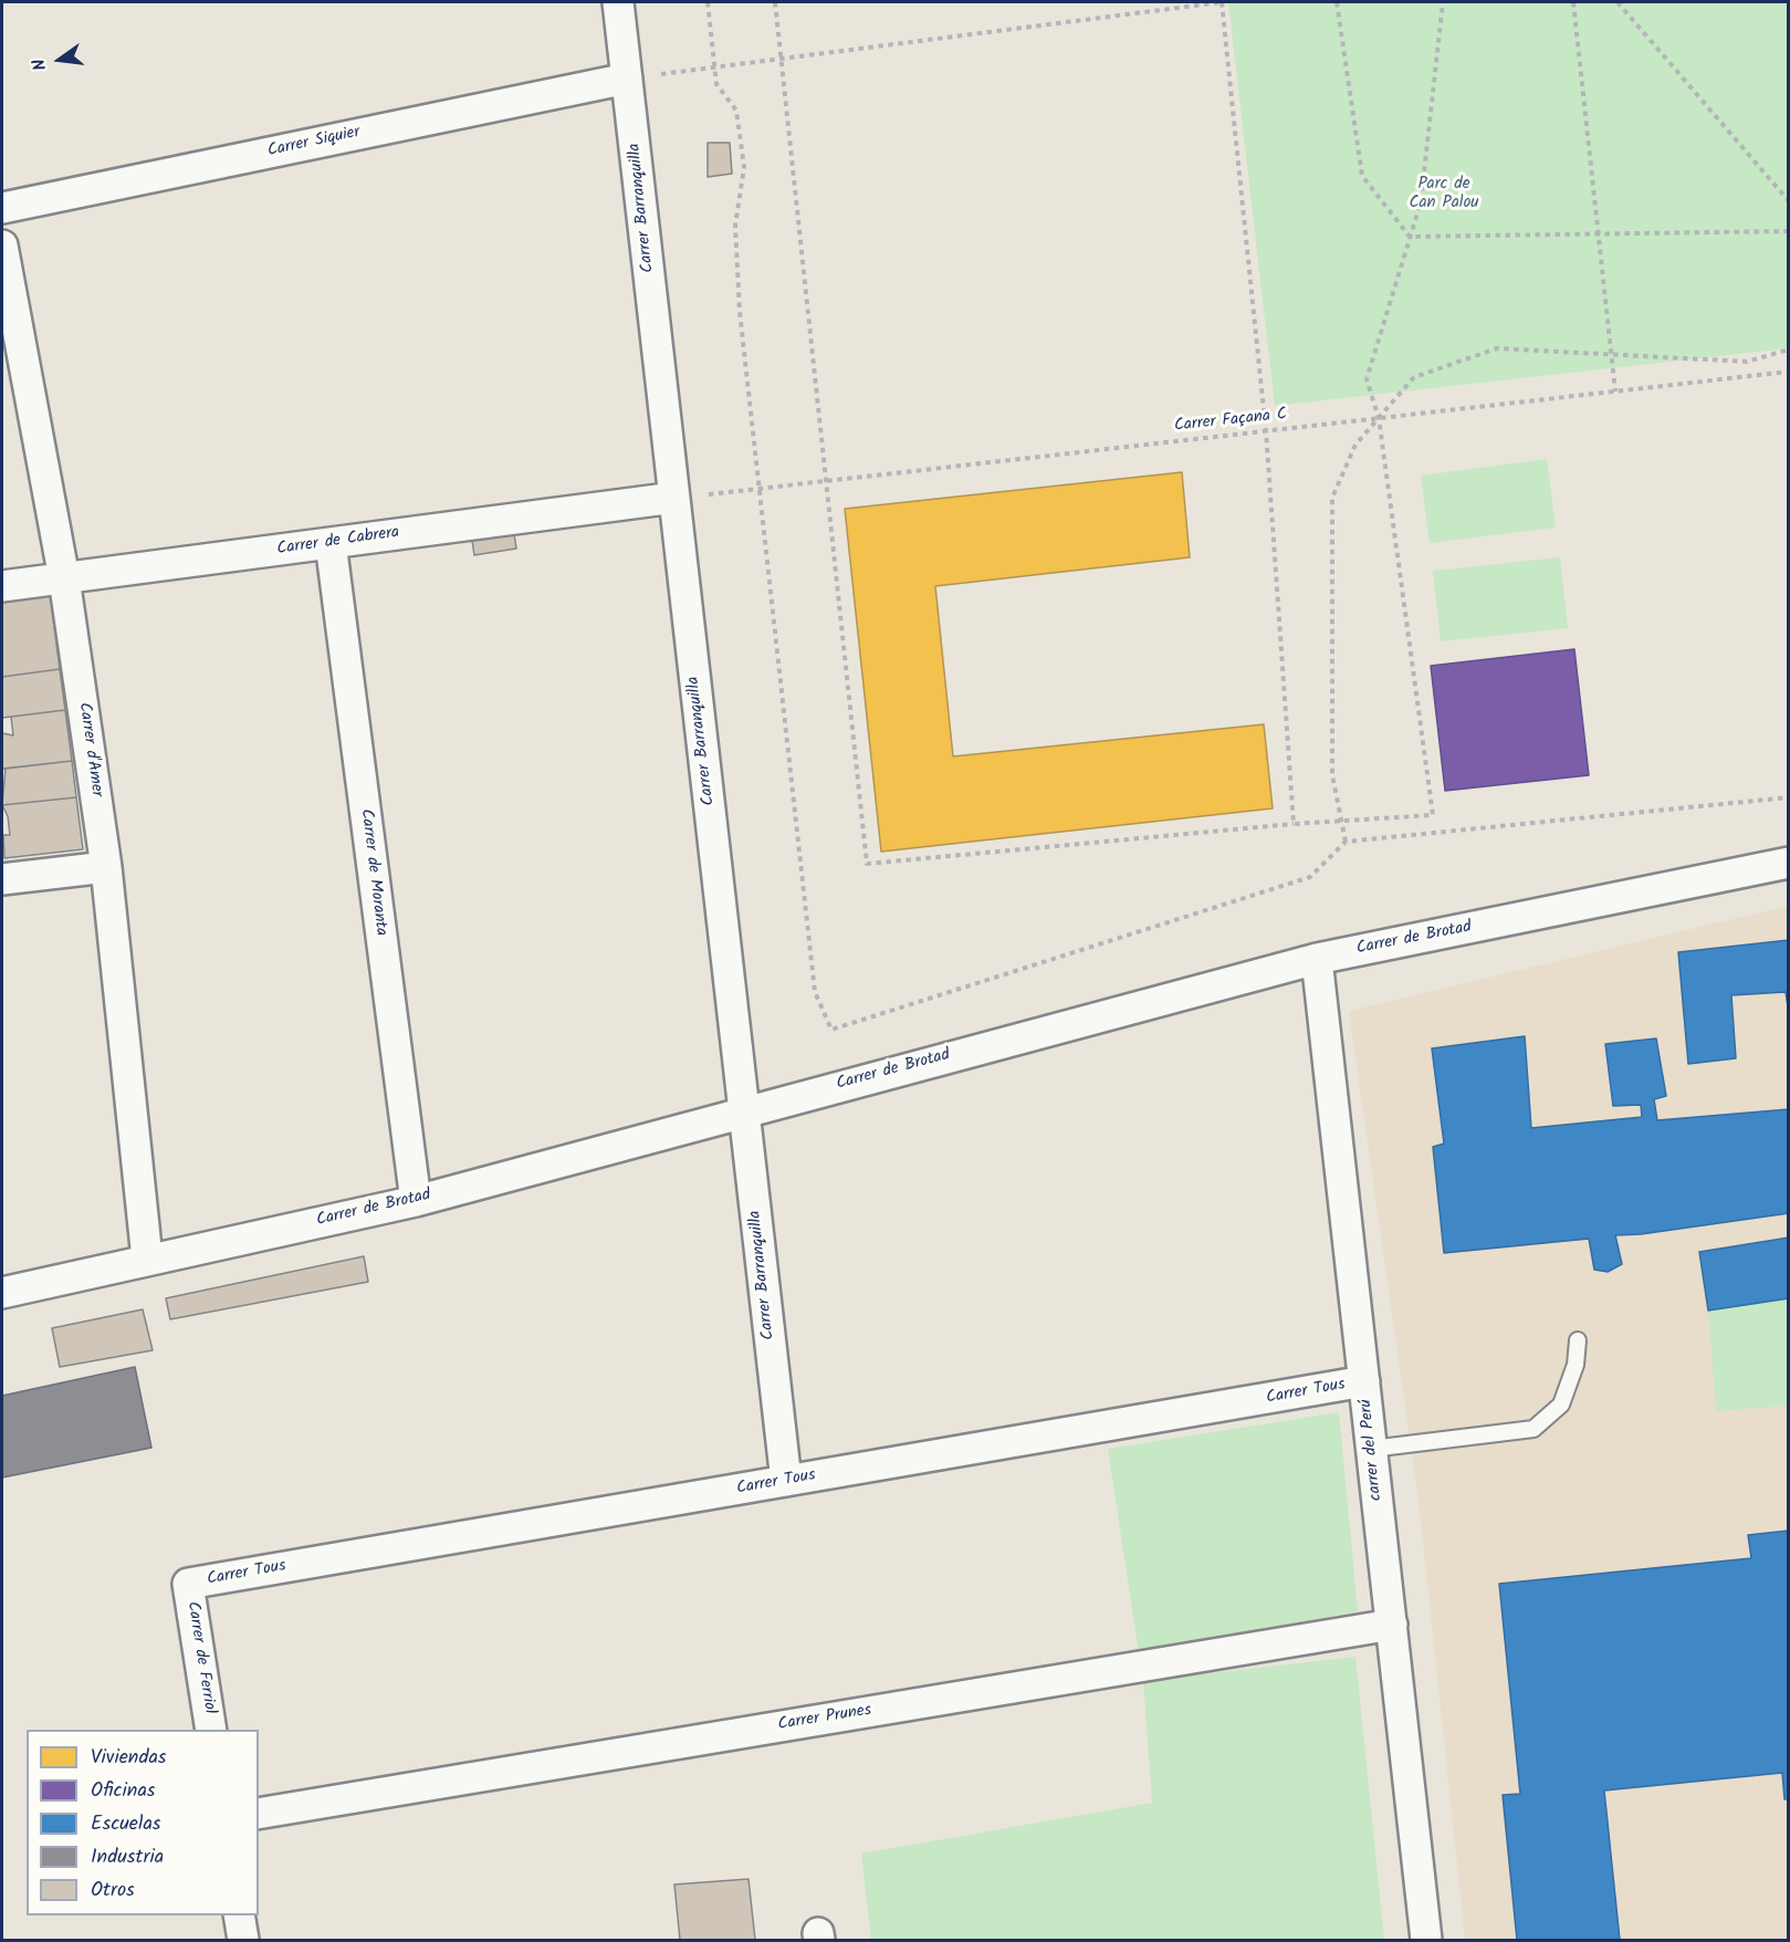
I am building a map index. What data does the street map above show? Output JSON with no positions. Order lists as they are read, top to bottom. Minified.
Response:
{"streets":{"street":["Carrer Siquier","Carrer Barranquilla","Carrer de Cabrera","Carrer d'Amer","Carrer de Moranta","Carrer de Brotad","Carrer Tous","carrer del Perú","Carrer de Ferriol","Carrer Prunes"],"path":["Carrer Façana C"]},"crossings":[["Carrer Siquier","Carrer Barranquilla"],["Carrer Barranquilla","Carrer Façana C"],["Carrer Barranquilla","Carrer de Cabrera"],["Carrer Barranquilla","Carrer de Brotad"],["Carrer Barranquilla","Carrer Tous"],["Carrer Façana C","Carrer de Cabrera"],["Carrer de Cabrera","Carrer d'Amer"],["Carrer de Cabrera","Carrer de Moranta"],["Carrer d'Amer","Carrer de Brotad"],["Carrer de Moranta","Carrer de Brotad"],["Carrer de Brotad","carrer del Perú"],["Carrer Tous","carrer del Perú"],["Carrer Tous","Carrer de Ferriol"],["carrer del Perú","Carrer Prunes"]],"parks":["Parc de Can Palou"],"legend":["Viviendas","Oficinas","Escuelas","Industria","Otros"],"north":"left"}
